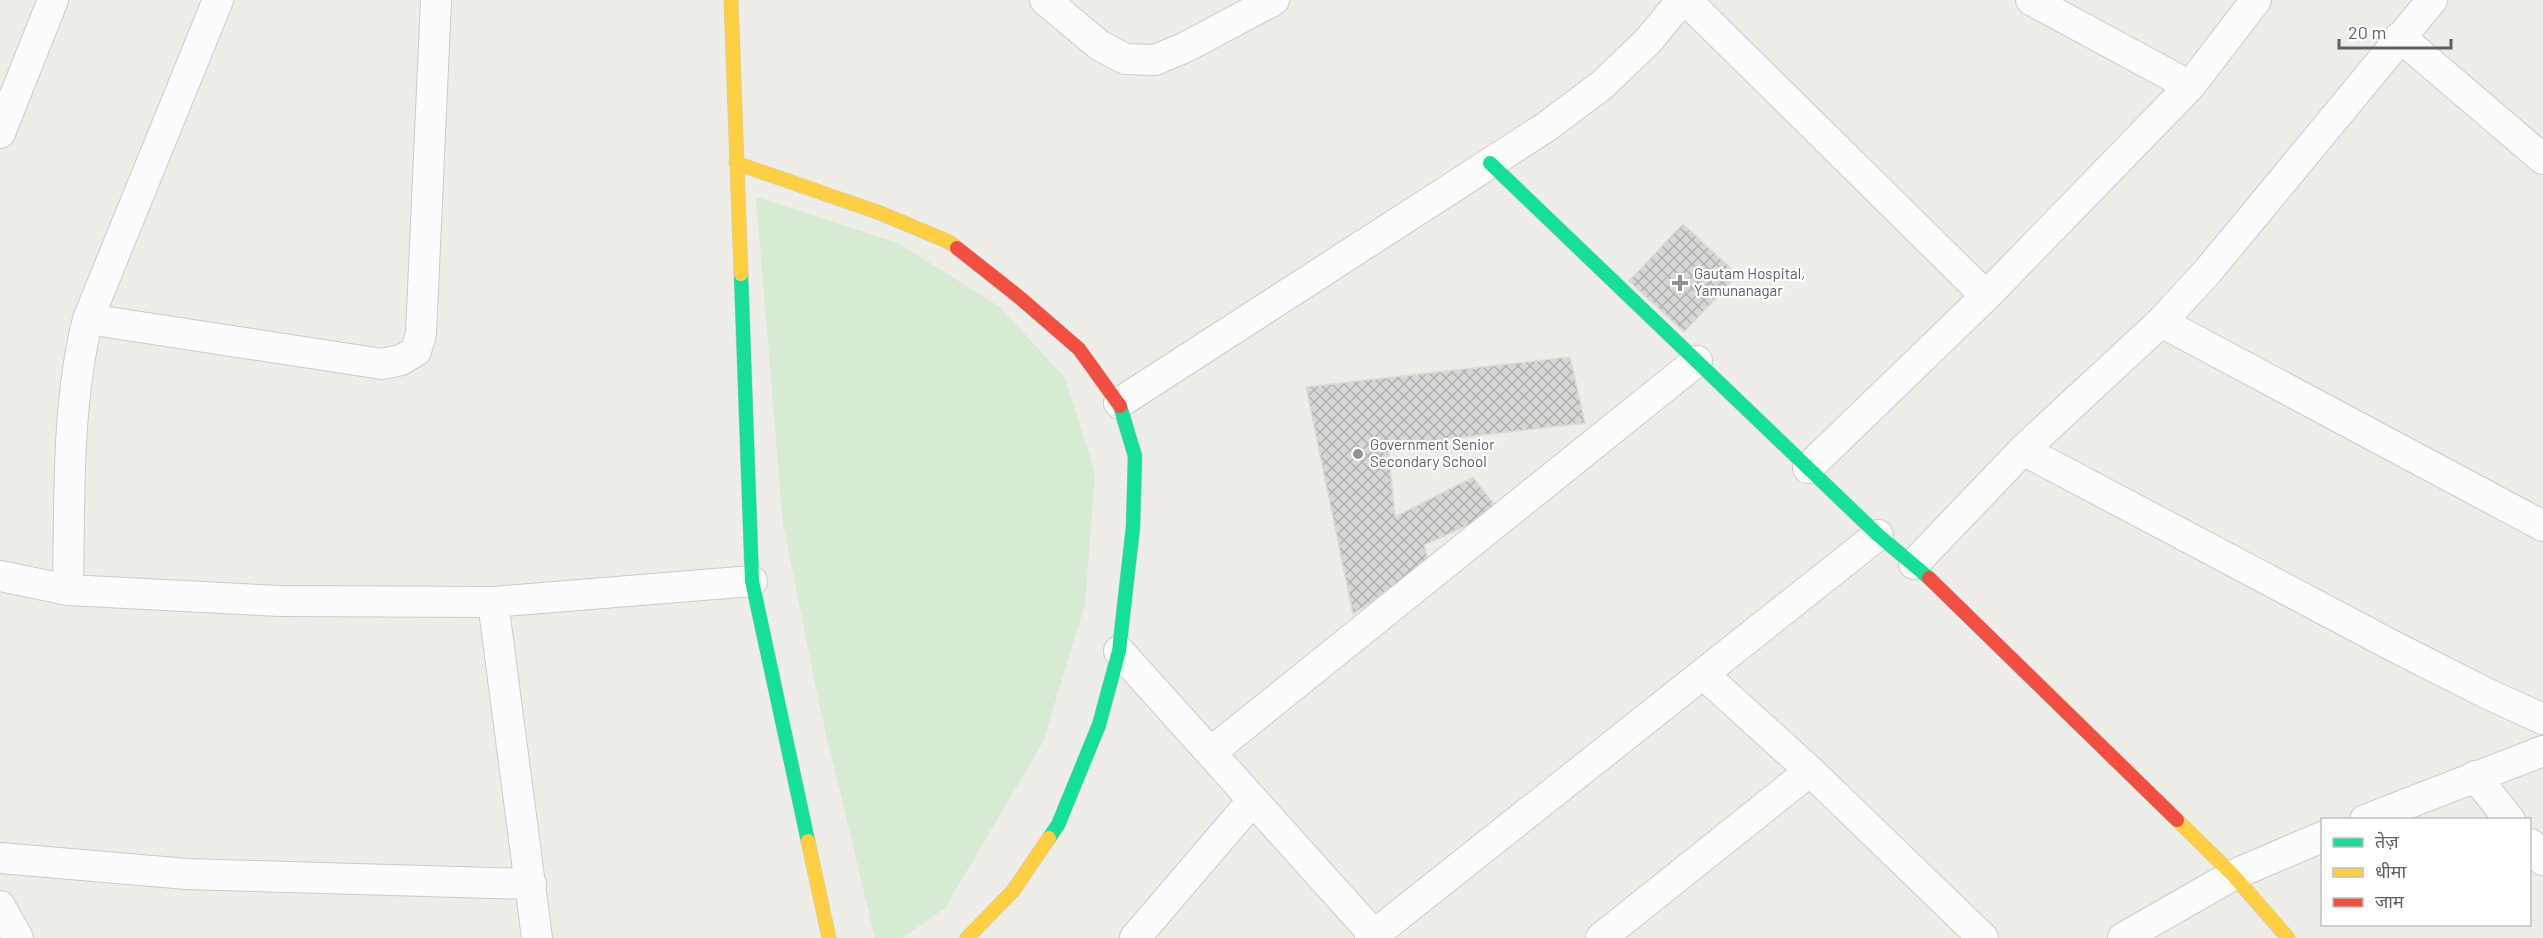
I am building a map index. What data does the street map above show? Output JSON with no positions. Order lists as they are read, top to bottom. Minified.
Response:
{"places":{"health":["Gautam Hospital, Yamunanagar"],"other":["Government Senior Secondary School"]},"legend":["तेज़","धीमा","जाम"],"scale_bar":"20 m"}
